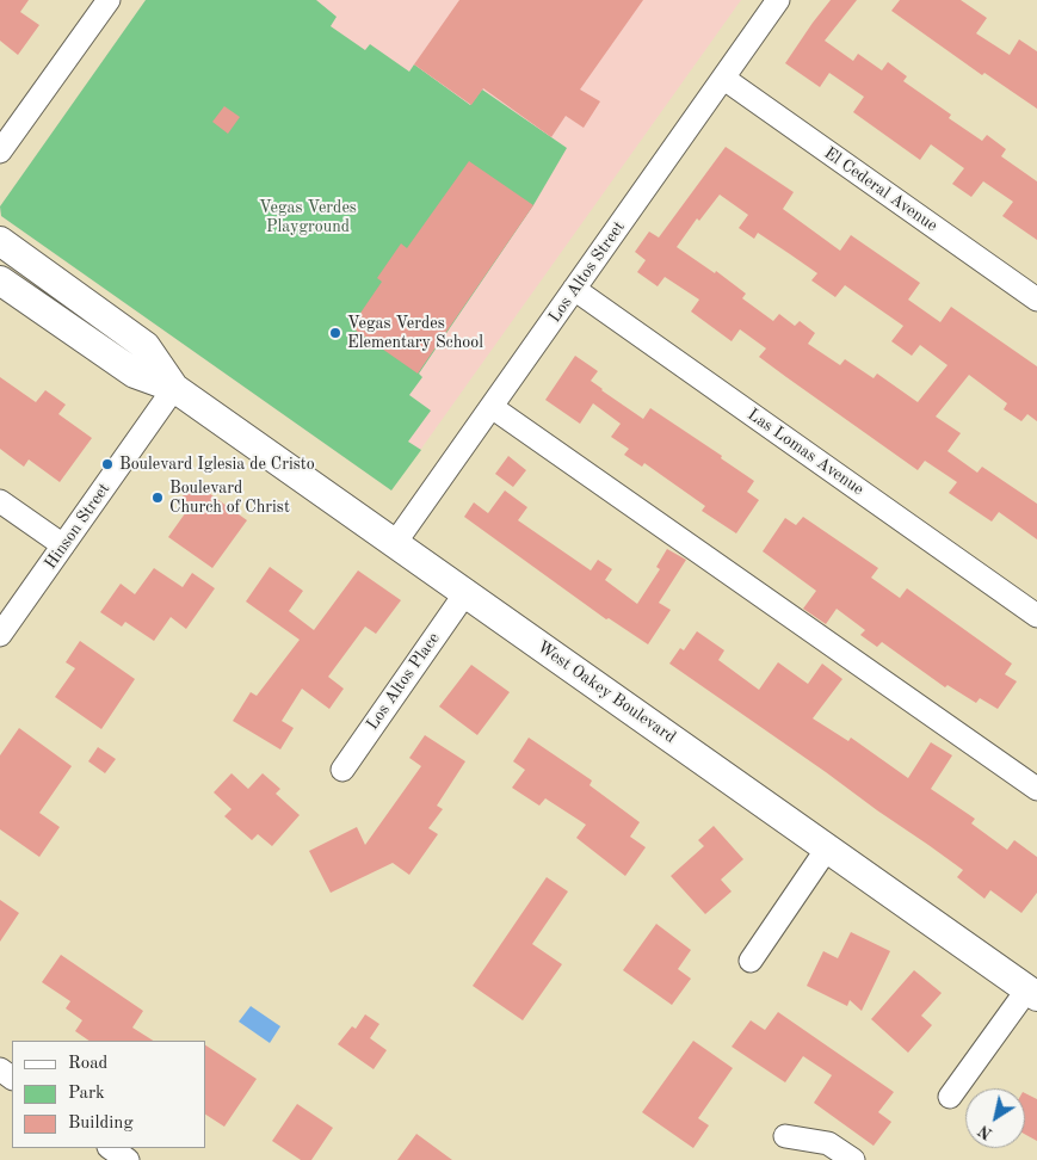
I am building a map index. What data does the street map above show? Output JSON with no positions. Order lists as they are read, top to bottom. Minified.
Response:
{"streets":{"main road":["West Oakey Boulevard"],"street":["El Cederal Avenue","Los Altos Street","Las Lomas Avenue","Hinson Street","Los Altos Place"]},"crossings":[["El Cederal Avenue","Los Altos Street"],["Los Altos Street","Las Lomas Avenue"],["Los Altos Street","West Oakey Boulevard"],["Hinson Street","West Oakey Boulevard"],["Los Altos Place","West Oakey Boulevard"]],"parks":["Vegas Verdes Playground"],"places":["Vegas Verdes Elementary School","Boulevard Iglesia de Cristo","Boulevard Church of Christ"],"legend":["Road","Park","Building"],"north":"bottom left"}
